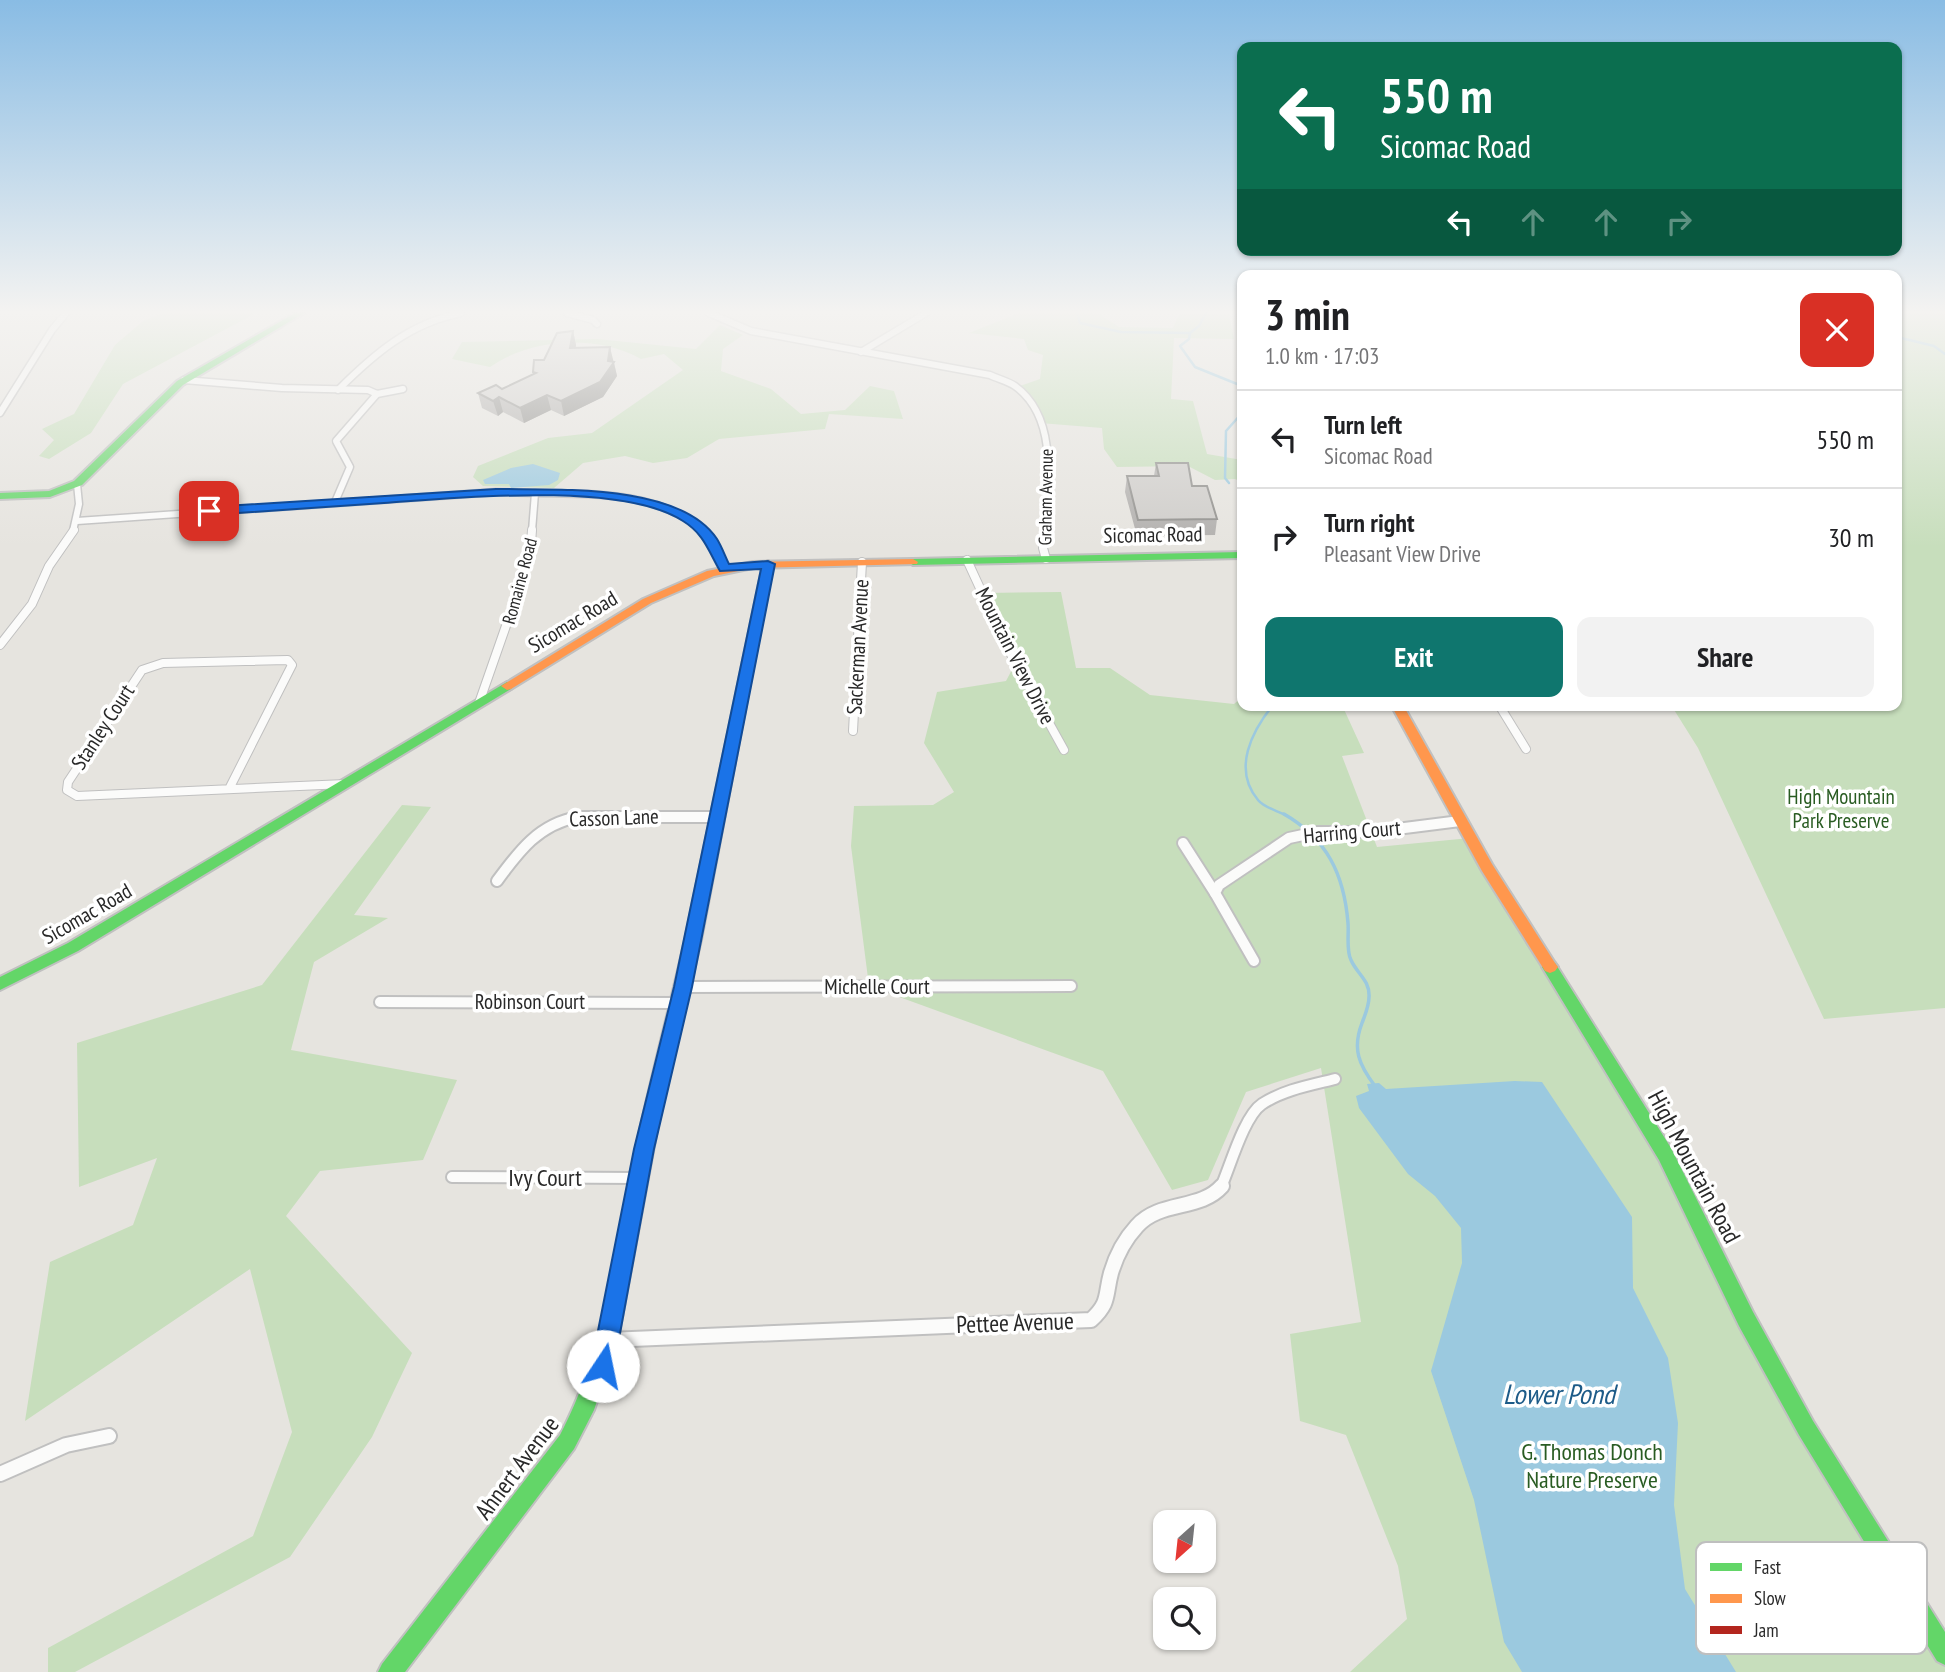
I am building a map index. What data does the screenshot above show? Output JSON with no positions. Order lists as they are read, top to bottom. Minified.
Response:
{"streets":{"street":["Graham Avenue","Sicomac Road","Romaine Road","Sackerman Avenue","Mountain View Drive","Stanley Court","Casson Lane","Harring Court","Michelle Court","Robinson Court","High Mountain Road","Ivy Court","Pettee Avenue","Ahnert Avenue"]},"crossings":[["Graham Avenue","Sicomac Road"],["Sicomac Road","Romaine Road"],["Sicomac Road","Sackerman Avenue"],["Sicomac Road","Mountain View Drive"],["Sicomac Road","Stanley Court"],["Sicomac Road","Ahnert Avenue"],["Casson Lane","Ahnert Avenue"],["Harring Court","High Mountain Road"],["Michelle Court","Ahnert Avenue"],["Robinson Court","Ahnert Avenue"],["Ivy Court","Ahnert Avenue"],["Pettee Avenue","Ahnert Avenue"]],"water":["Lower Pond"],"parks":["High Mountain Park Preserve","G. Thomas Donch Nature Preserve"],"legend":["Fast","Slow","Jam"],"north":"bottom left","page":{"turn":["550 m","Sicomac Road"],"heading":["3 min","1.0 km · 17:03"],"list":[{"name":"Turn left","note":"Sicomac Road","value":"550 m"},{"name":"Turn right","note":"Pleasant View Drive","value":"30 m"}],"buttons":["Exit","Share"]}}
